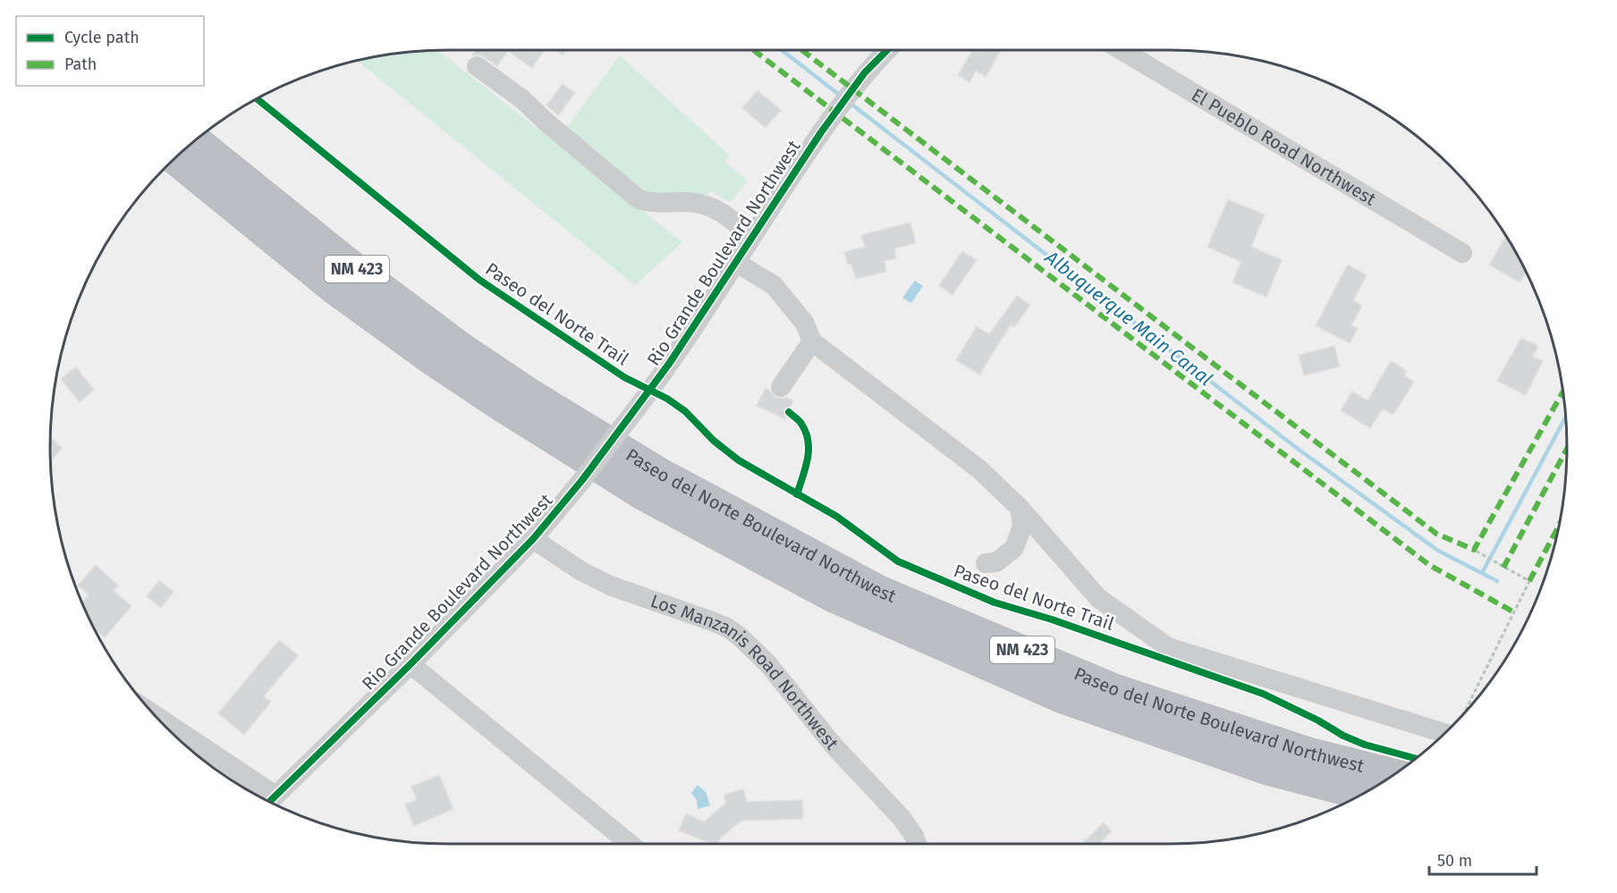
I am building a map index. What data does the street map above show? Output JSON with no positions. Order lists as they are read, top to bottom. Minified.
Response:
{"streets":{"highway":["NM 423","Paseo del Norte Boulevard Northwest"],"street":["El Pueblo Road Northwest","Rio Grande Boulevard Northwest","Los Manzanis Road Northwest"],"cycle path":["Paseo del Norte Trail"]},"crossings":[["Rio Grande Boulevard Northwest","Los Manzanis Road Northwest"]],"water":["Albuquerque Main Canal"],"legend":["Cycle path","Path"],"scale_bar":"50 m"}
